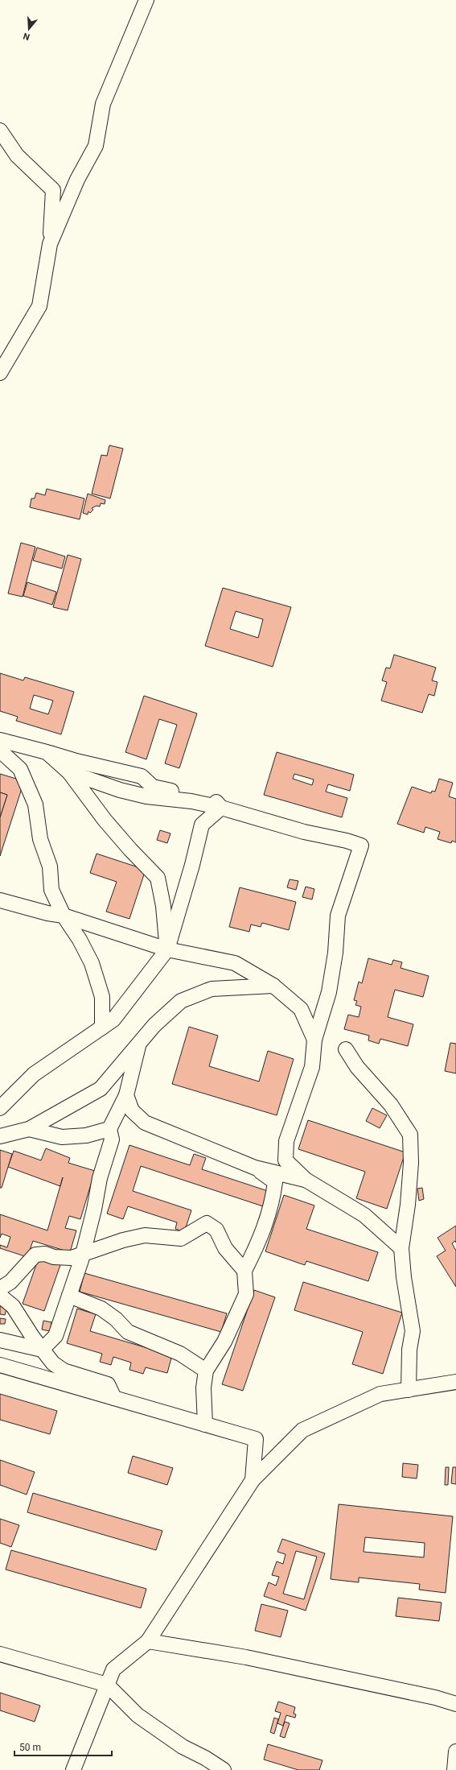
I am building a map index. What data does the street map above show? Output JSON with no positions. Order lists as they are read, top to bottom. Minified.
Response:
{"scale_bar":"50 m","north":"bottom"}
